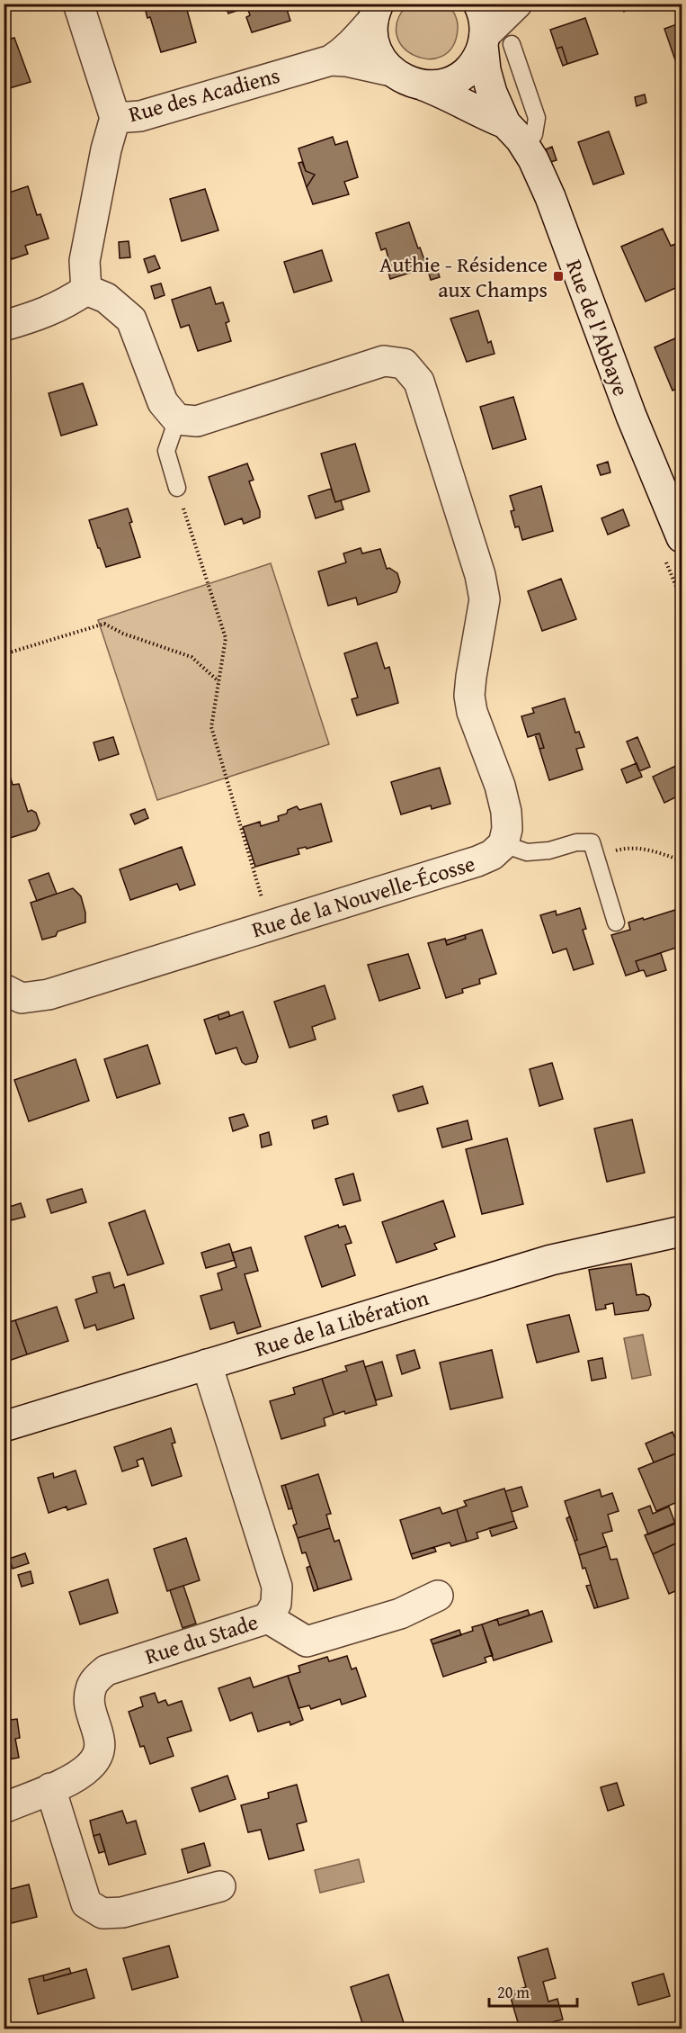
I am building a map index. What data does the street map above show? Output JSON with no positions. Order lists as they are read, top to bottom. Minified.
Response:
{"streets":{"street":["Rue des Acadiens","Rue de l'Abbaye","Rue de la Nouvelle-Écosse","Rue de la Libération","Rue du Stade"]},"crossings":[["Rue des Acadiens","Rue de l'Abbaye"],["Rue de la Libération","Rue du Stade"]],"places":{"transit":["Authie - Résidence aux Champs"]},"scale_bar":"20 m"}
